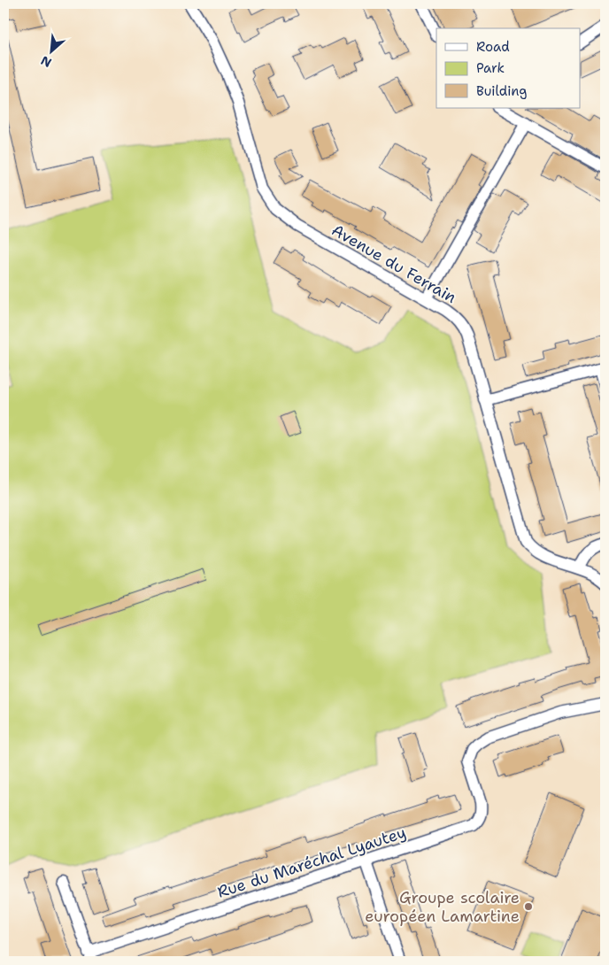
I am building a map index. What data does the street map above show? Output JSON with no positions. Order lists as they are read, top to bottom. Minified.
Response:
{"streets":{"street":["Avenue du Ferrain","Rue du Maréchal Lyautey"]},"places":["Groupe scolaire européen Lamartine"],"legend":["Road","Park","Building"],"north":"bottom left"}
